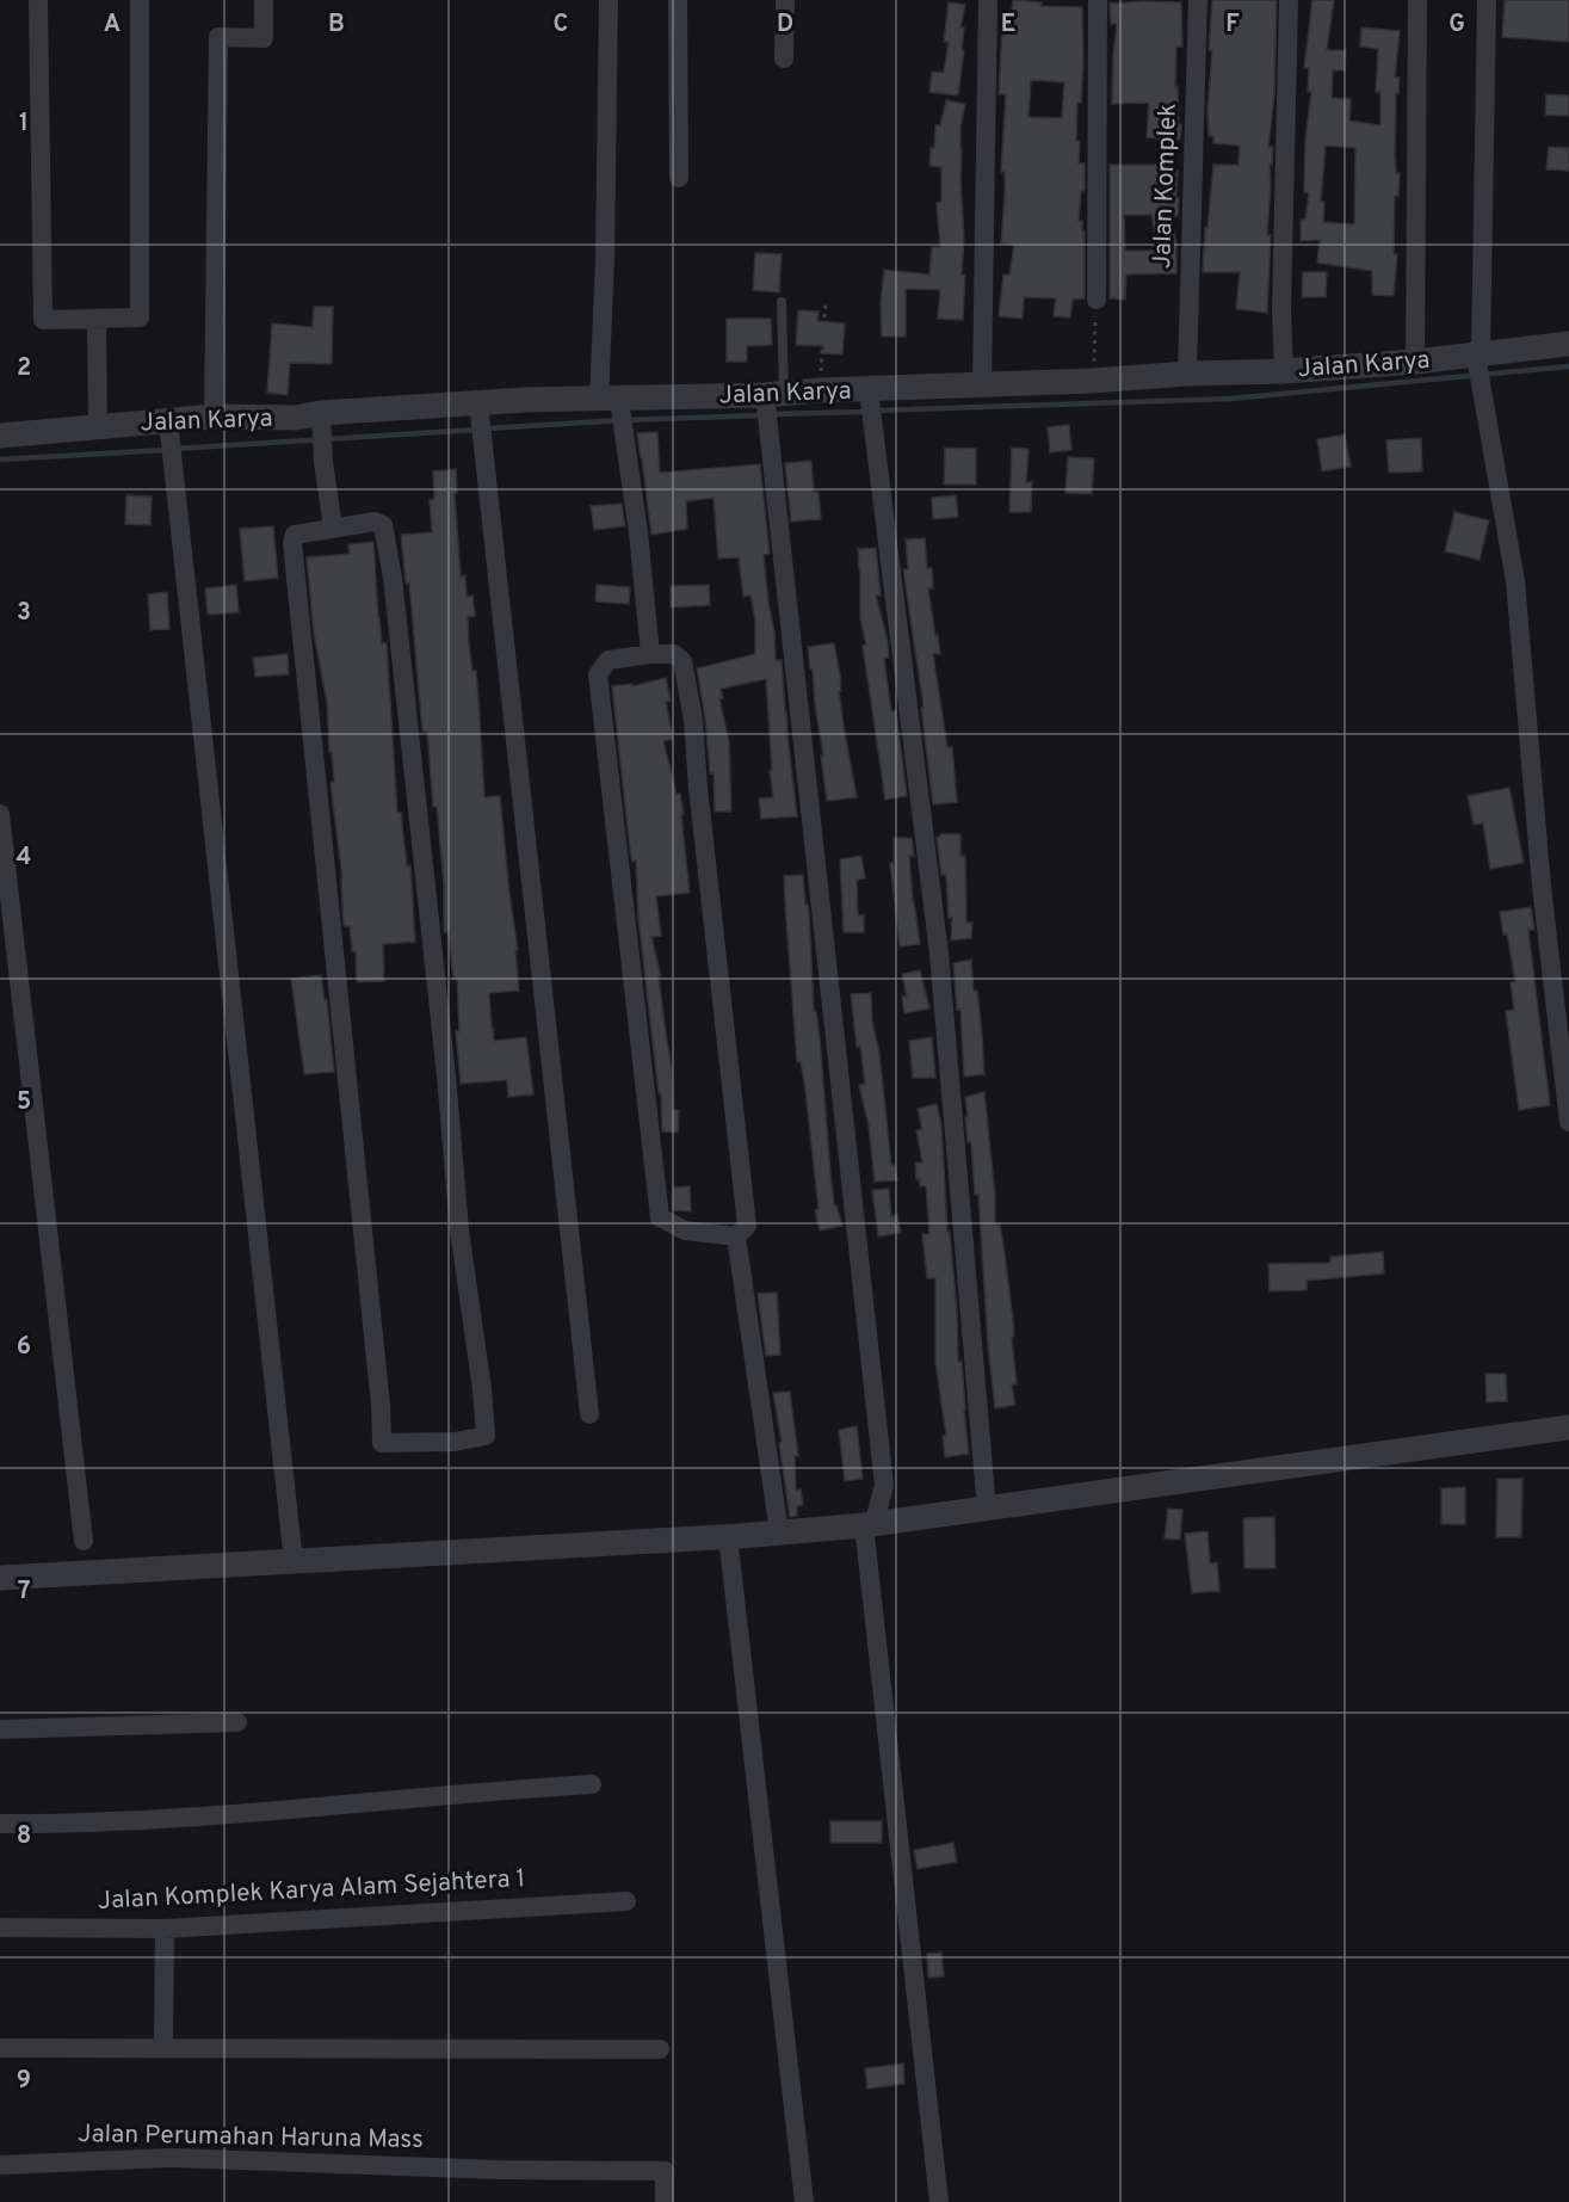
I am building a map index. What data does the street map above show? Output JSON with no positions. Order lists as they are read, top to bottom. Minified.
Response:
{"streets":{"street":["Jalan Komplek","Jalan Karya","Jalan Komplek Karya Alam Sejahtera 1","Jalan Perumahan Haruna Mass"]},"crossings":[["Jalan Komplek","Jalan Karya"]],"grid":{"columns":["A","B","C","D","E","F","G"],"rows":["1","2","3","4","5","6","7","8","9"]}}
